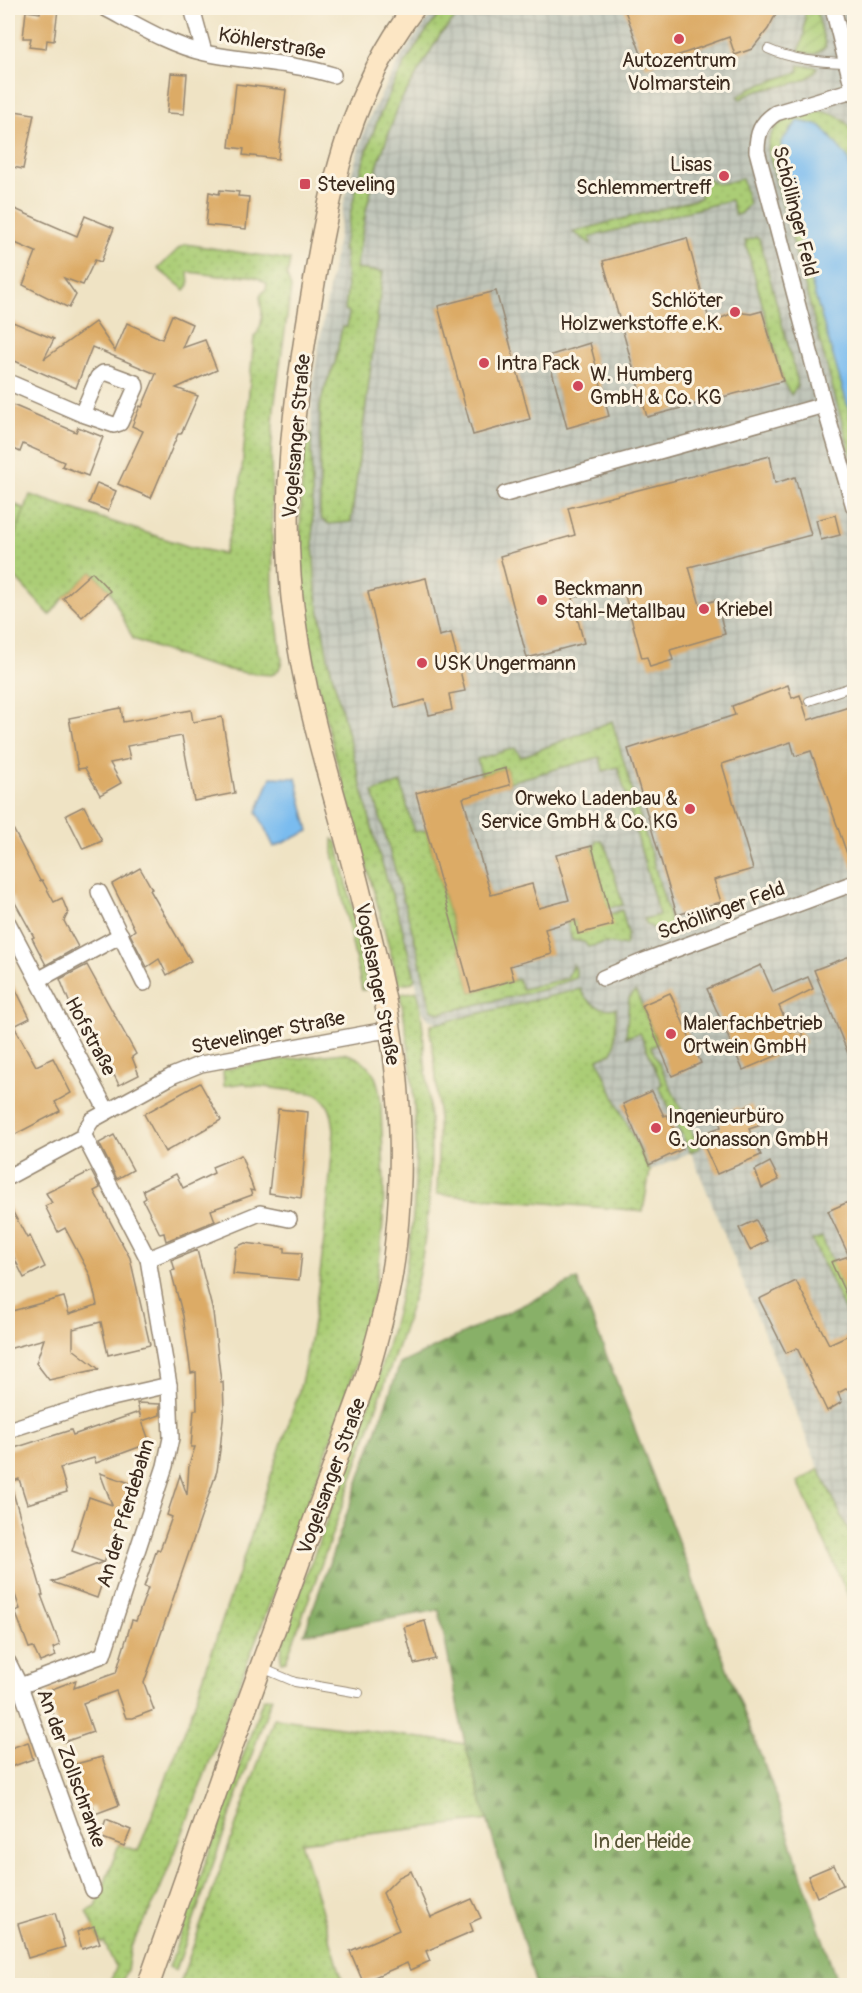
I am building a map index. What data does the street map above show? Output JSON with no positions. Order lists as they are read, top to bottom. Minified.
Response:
{"streets":{"main road":["Vogelsanger Straße"],"street":["Köhlerstraße","Schöllinger Feld","Stevelinger Straße","Hofstraße","An der Pferdebahn","An der Zollschranke"]},"crossings":[["Vogelsanger Straße","Stevelinger Straße"],["Stevelinger Straße","Hofstraße"],["Stevelinger Straße","An der Pferdebahn"],["An der Pferdebahn","An der Zollschranke"]],"parks":["In der Heide"],"places":{"other":["Autozentrum Volmarstein","Lisas Schlemmertreff","Schlöter Holzwerkstoffe e.K.","Intra Pack","W. Humberg GmbH & Co. KG","Beckmann Stahl-Metallbau","Kriebel","USK Ungermann","Orweko Ladenbau & Service GmbH & Co. KG","Malerfachbetrieb Ortwein GmbH","Ingenieurbüro G. Jonasson GmbH"],"transit":["Steveling"]}}
